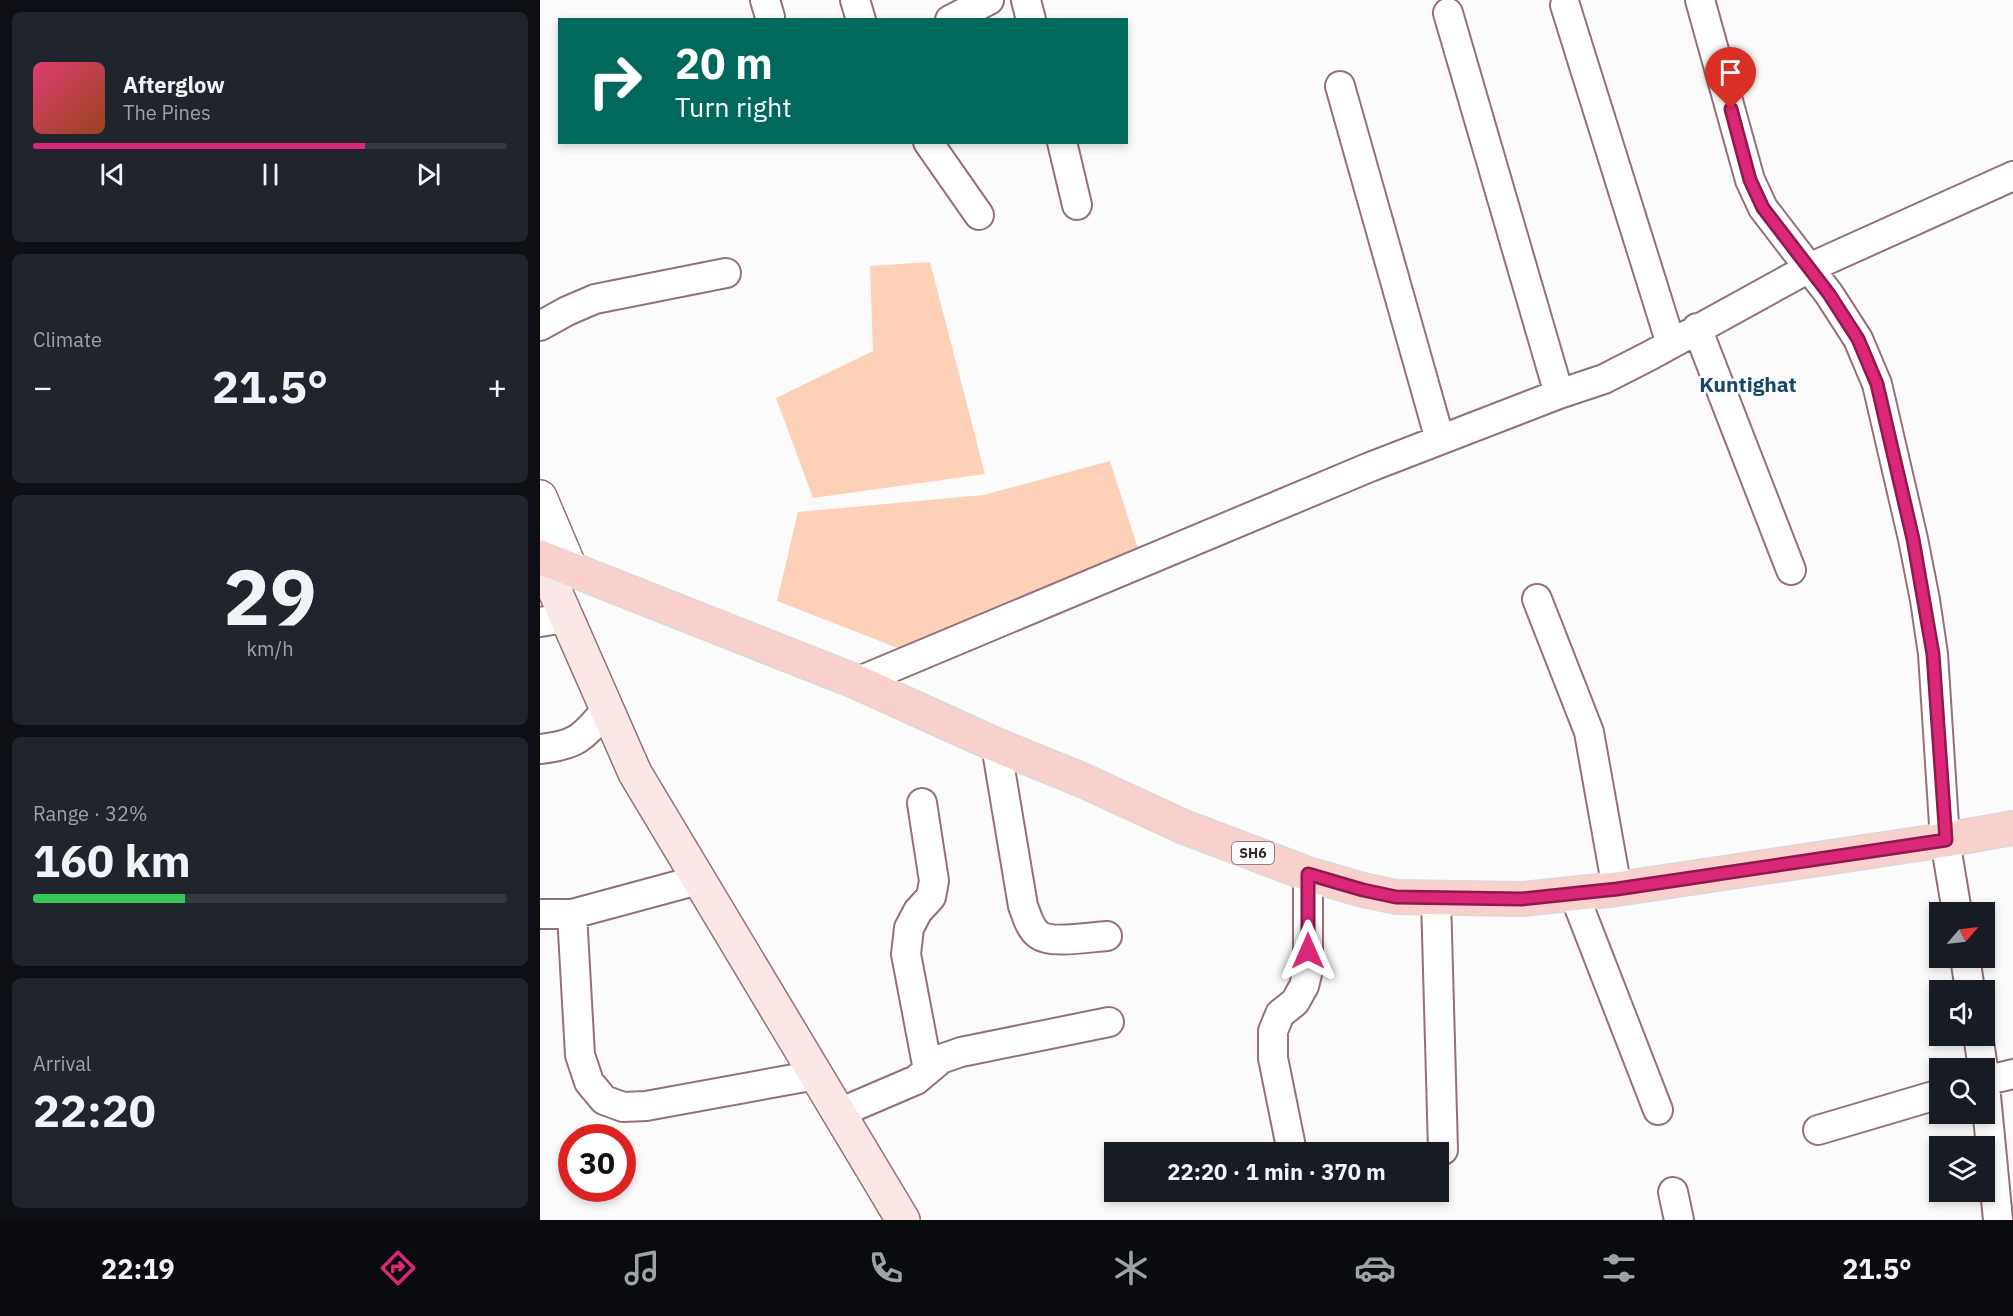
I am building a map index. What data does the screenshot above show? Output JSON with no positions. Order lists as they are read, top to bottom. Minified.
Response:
{"streets":{"main road":["SH6"]},"districts":["Kuntighat"],"north":"top right","page":{"turn":["20 m","Turn right"],"song":["Afterglow","The Pines"],"tile":["Climate",["29","km/h"],["Range · 32%","160 km"],["Arrival","22:20"]],"heat":["−","21.5°","+"],"limit":"30","trip":"22:20 · 1 min · 370 m","tabs":["22:19","21.5°"]}}
